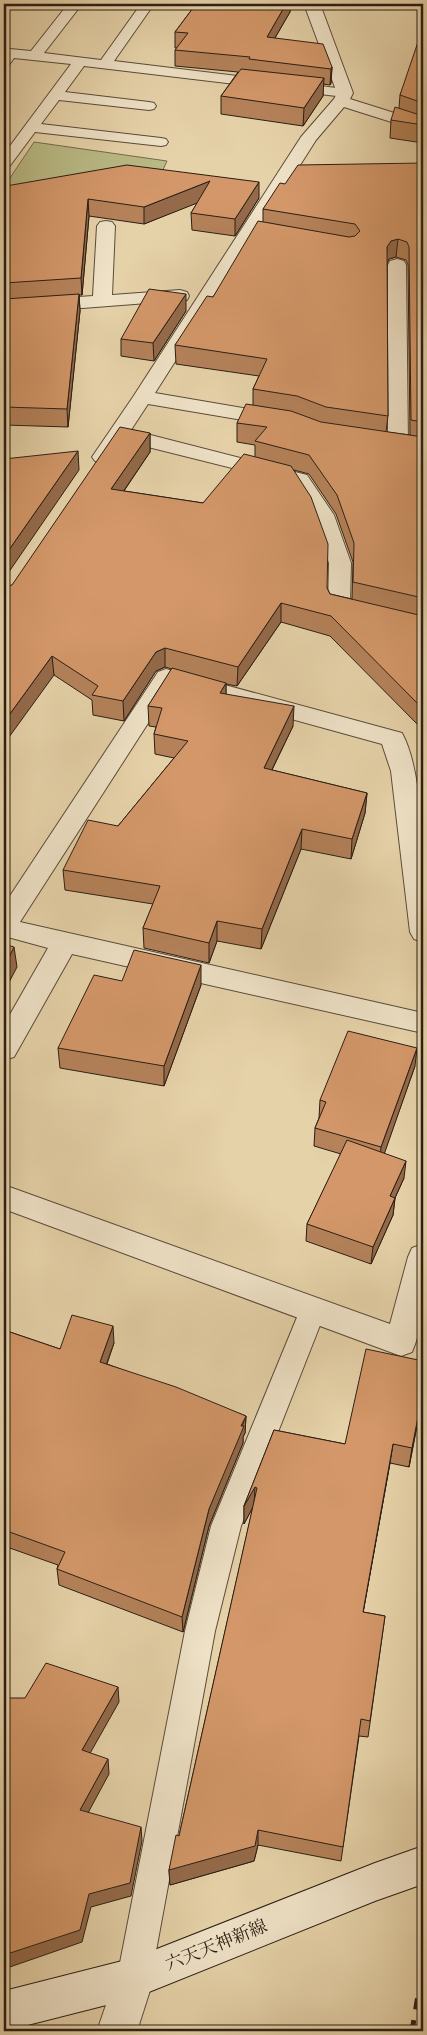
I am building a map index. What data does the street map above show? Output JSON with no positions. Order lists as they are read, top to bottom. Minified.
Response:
{"streets":{"street":["六天天神新線"]}}
